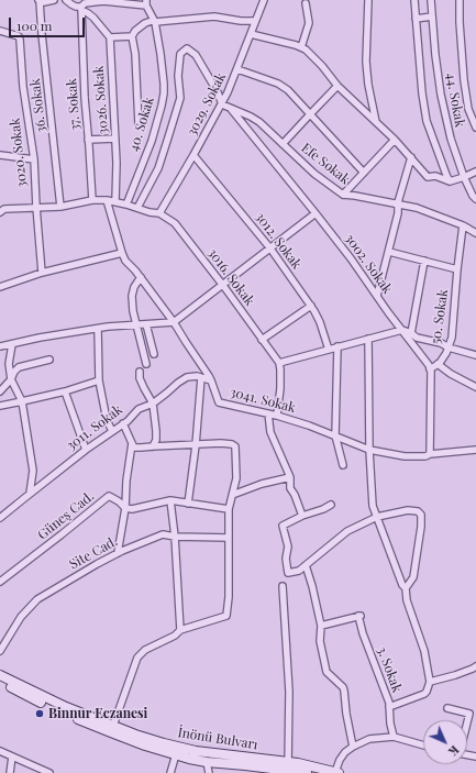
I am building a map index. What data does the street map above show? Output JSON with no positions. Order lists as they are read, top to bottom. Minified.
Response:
{"streets":{"main road":["İnönü Bulvarı"],"street":["3026. Sokak","44. Sokak","37. Sokak","3029. Sokak","36. Sokak","40. Sokak","3020. Sokak","Efe Sokak","3012. Sokak","3002. Sokak","3016. Sokak","50. Sokak","3041. Sokak","3011. Sokak","Güneş Cad.","Site Cad.","3. Sokak"]},"crossings":[["3026. Sokak","3016. Sokak"],["37. Sokak","3016. Sokak"],["3029. Sokak","Efe Sokak"],["3029. Sokak","3012. Sokak"],["3029. Sokak","3016. Sokak"],["36. Sokak","3016. Sokak"],["40. Sokak","3016. Sokak"],["3020. Sokak","3016. Sokak"],["Efe Sokak","3002. Sokak"],["Efe Sokak","50. Sokak"],["3002. Sokak","3041. Sokak"],["3016. Sokak","3041. Sokak"],["3041. Sokak","3011. Sokak"]],"places":["Binnur Eczanesi"],"scale_bar":"100 m","north":"bottom right"}
